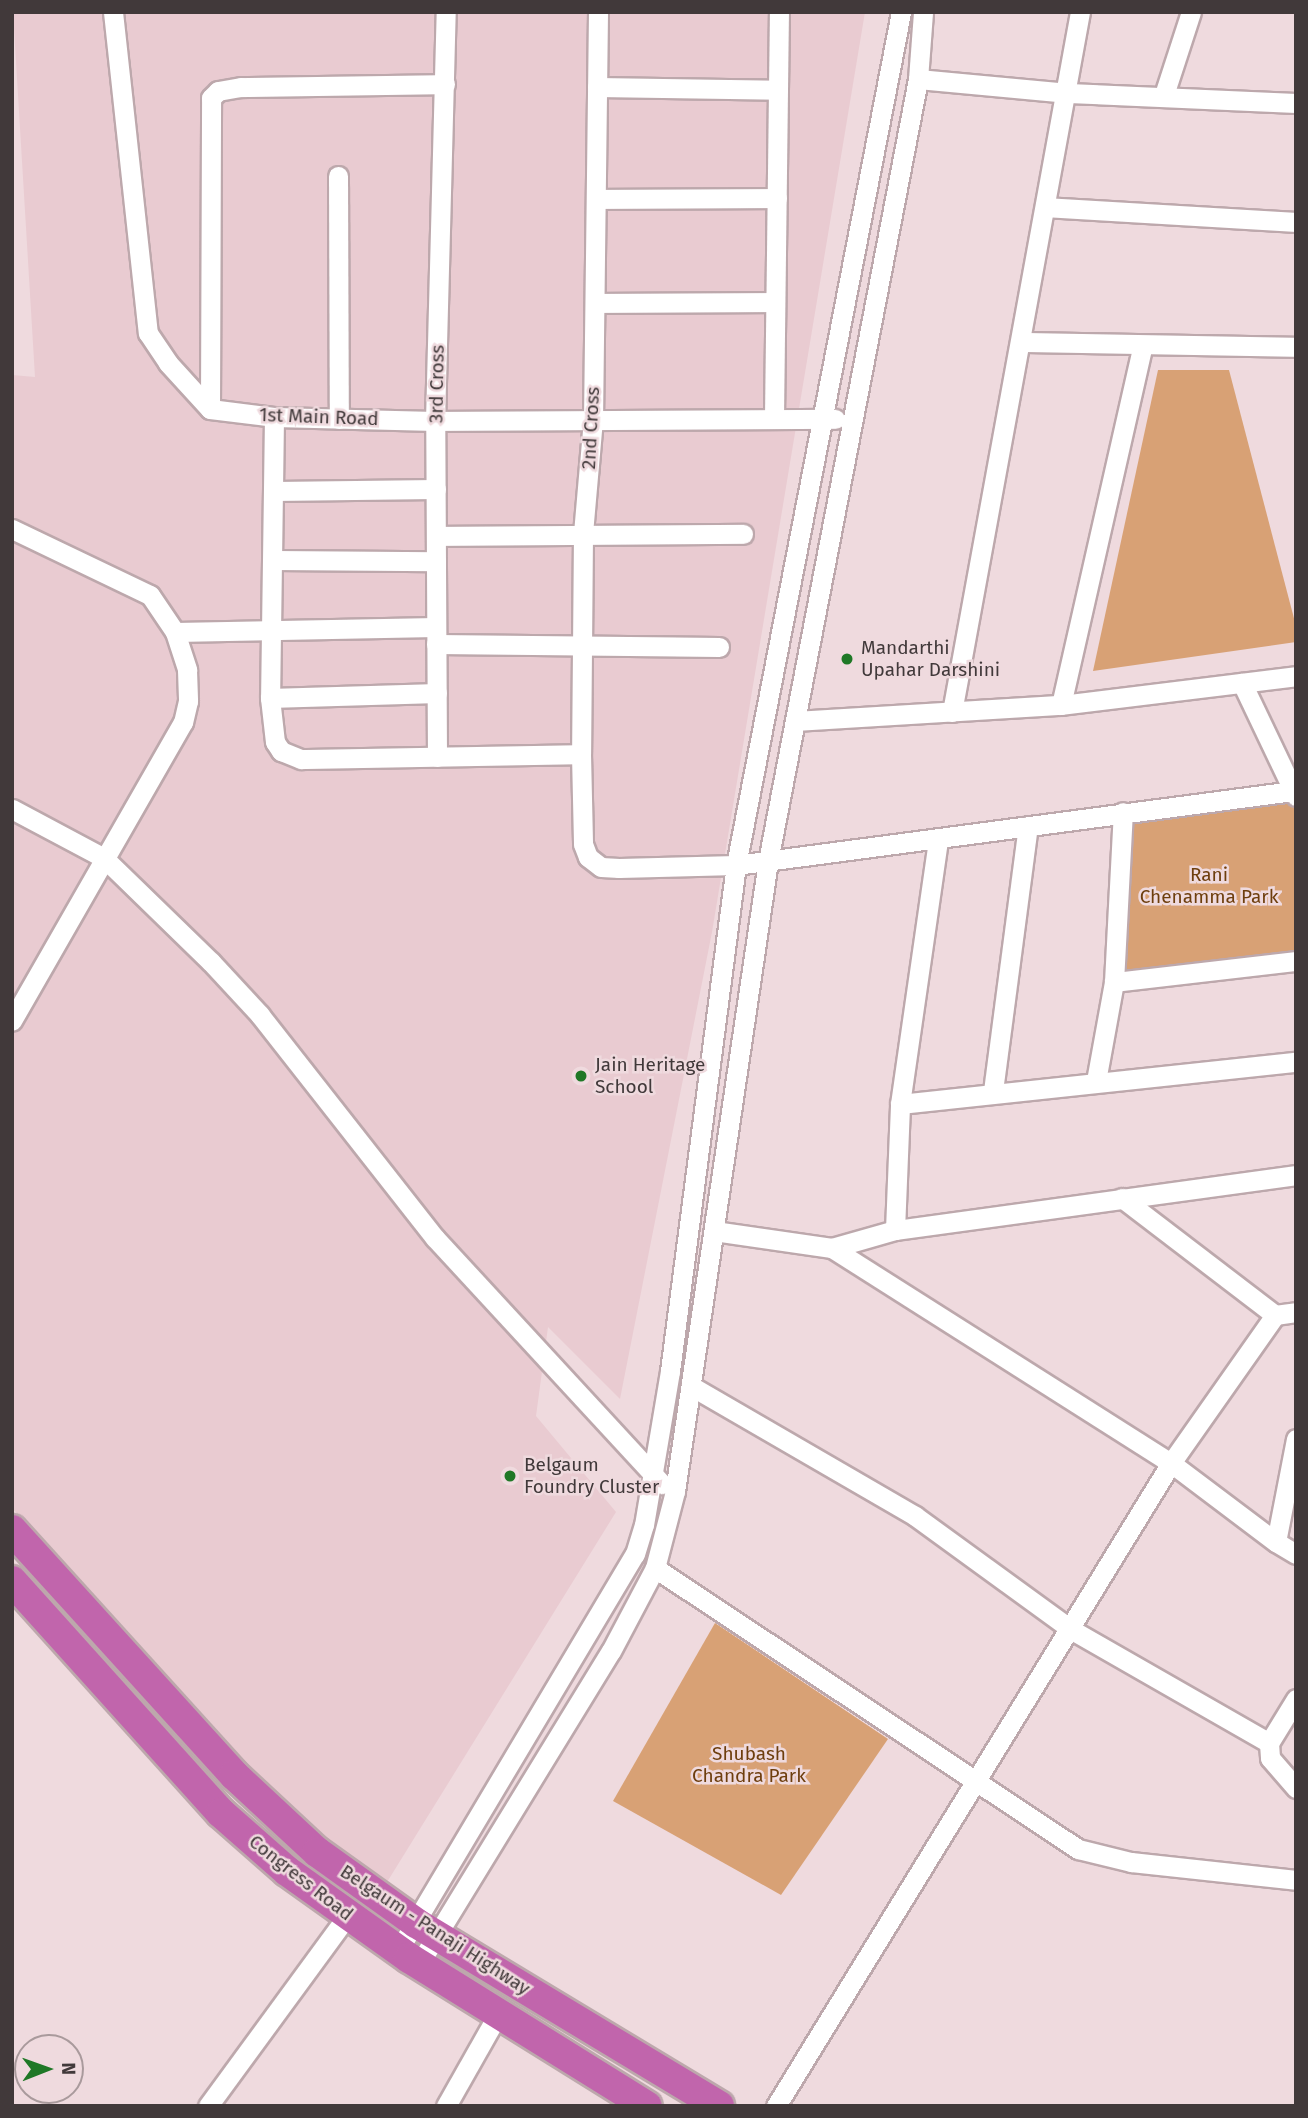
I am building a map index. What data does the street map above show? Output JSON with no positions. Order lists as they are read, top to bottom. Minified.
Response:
{"streets":{"highway":["Congress Road","Belgaum - Panaji Highway"],"street":["3rd Cross","1st Main Road","2nd Cross"]},"crossings":[["3rd Cross","1st Main Road"],["1st Main Road","2nd Cross"]],"parks":["Rani Chenamma Park","Shubash Chandra Park"],"places":["Mandarthi Upahar Darshini","Jain Heritage School","Belgaum Foundry Cluster"],"north":"right"}
